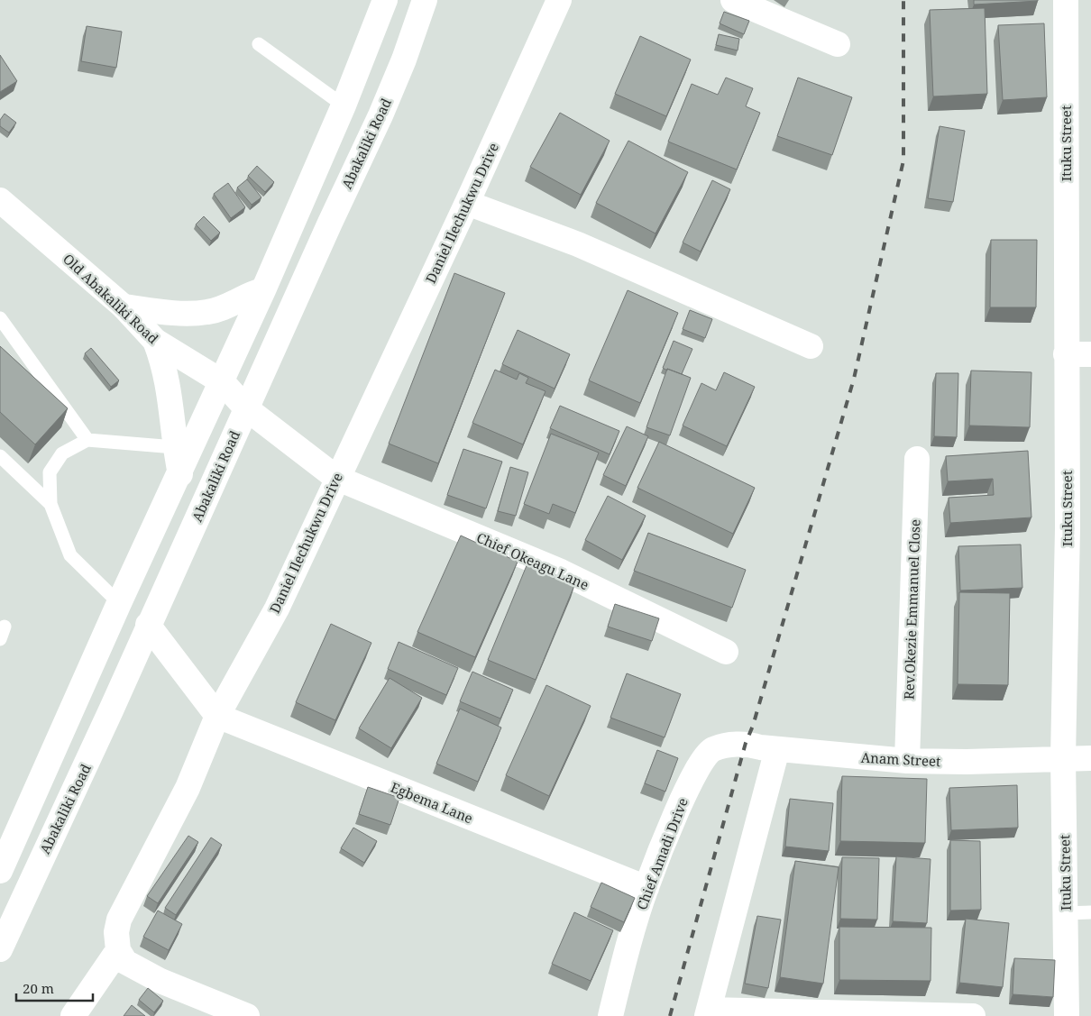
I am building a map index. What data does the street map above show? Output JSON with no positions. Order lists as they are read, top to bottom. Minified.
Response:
{"streets":{"main road":["Abakaliki Road","Ituku Street","Daniel Ilechukwu Drive","Old Abakaliki Road","Chief Okeagu Lane","Rev.Okezie Emmanuel Close","Anam Street","Egbema Lane","Chief Amadi Drive"]},"crossings":[["Abakaliki Road","Old Abakaliki Road"],["Abakaliki Road","Chief Okeagu Lane"],["Ituku Street","Anam Street"],["Daniel Ilechukwu Drive","Chief Okeagu Lane"],["Daniel Ilechukwu Drive","Egbema Lane"],["Old Abakaliki Road","Chief Okeagu Lane"],["Rev.Okezie Emmanuel Close","Anam Street"],["Anam Street","Chief Amadi Drive"],["Egbema Lane","Chief Amadi Drive"]],"scale_bar":"20 m"}
